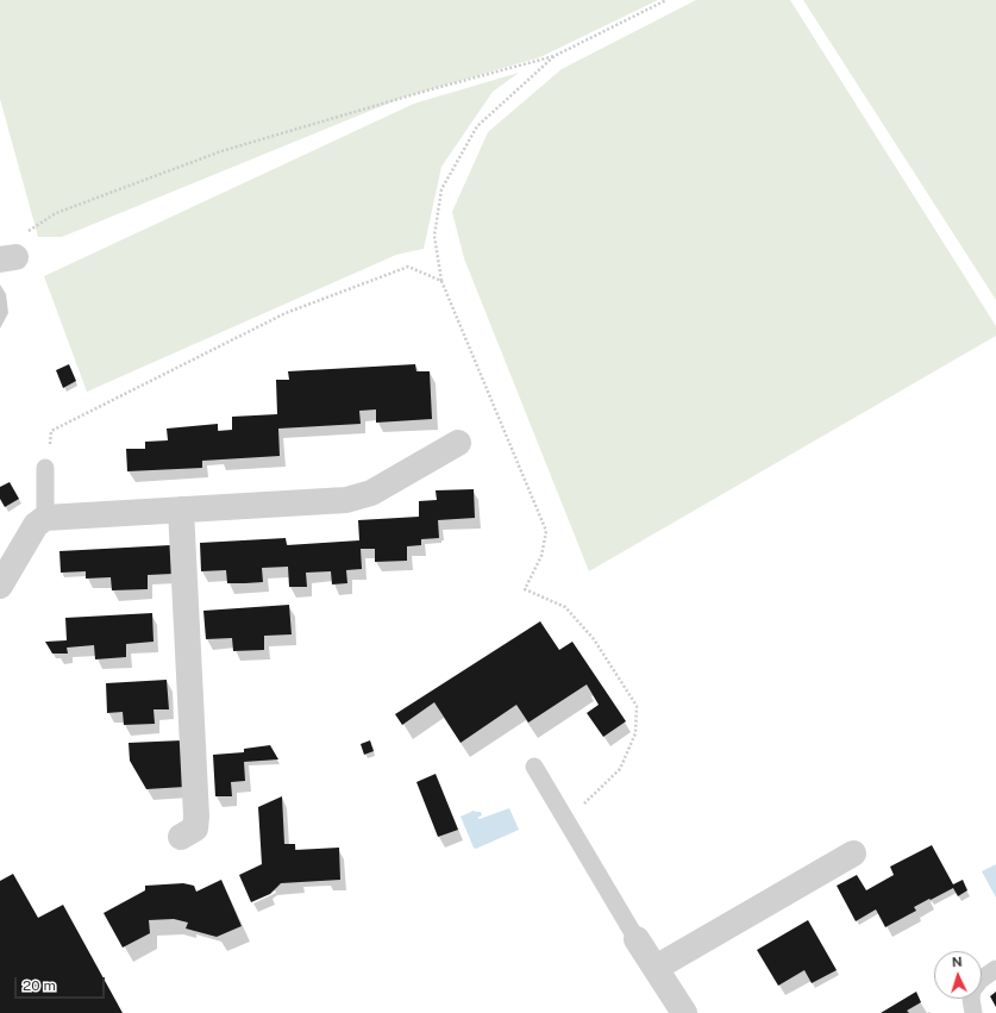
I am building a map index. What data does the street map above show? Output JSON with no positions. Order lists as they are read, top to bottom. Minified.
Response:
{"scale_bar":"20 m","north":"top"}
